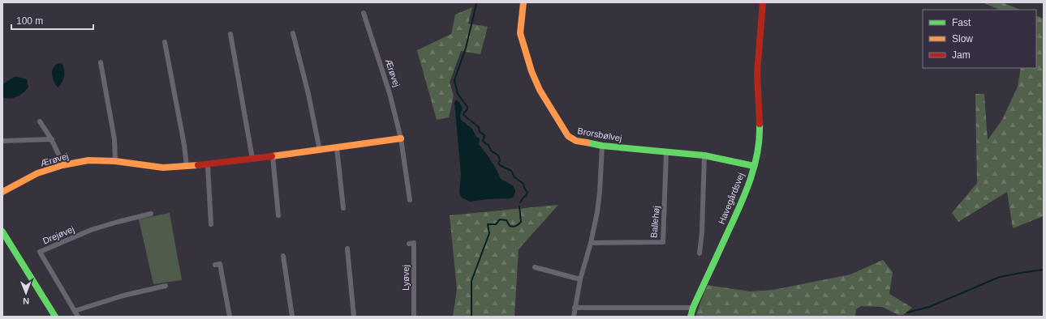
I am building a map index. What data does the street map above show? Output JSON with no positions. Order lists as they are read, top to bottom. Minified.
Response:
{"streets":{"street":["Ærøvej","Brorsbølvej","Havegårdsvej","Ballehøj","Drejøvej","Lyøvej"]},"crossings":[["Brorsbølvej","Havegårdsvej"],["Brorsbølvej","Ballehøj"]],"legend":["Fast","Slow","Jam"],"scale_bar":"100 m","north":"bottom"}
